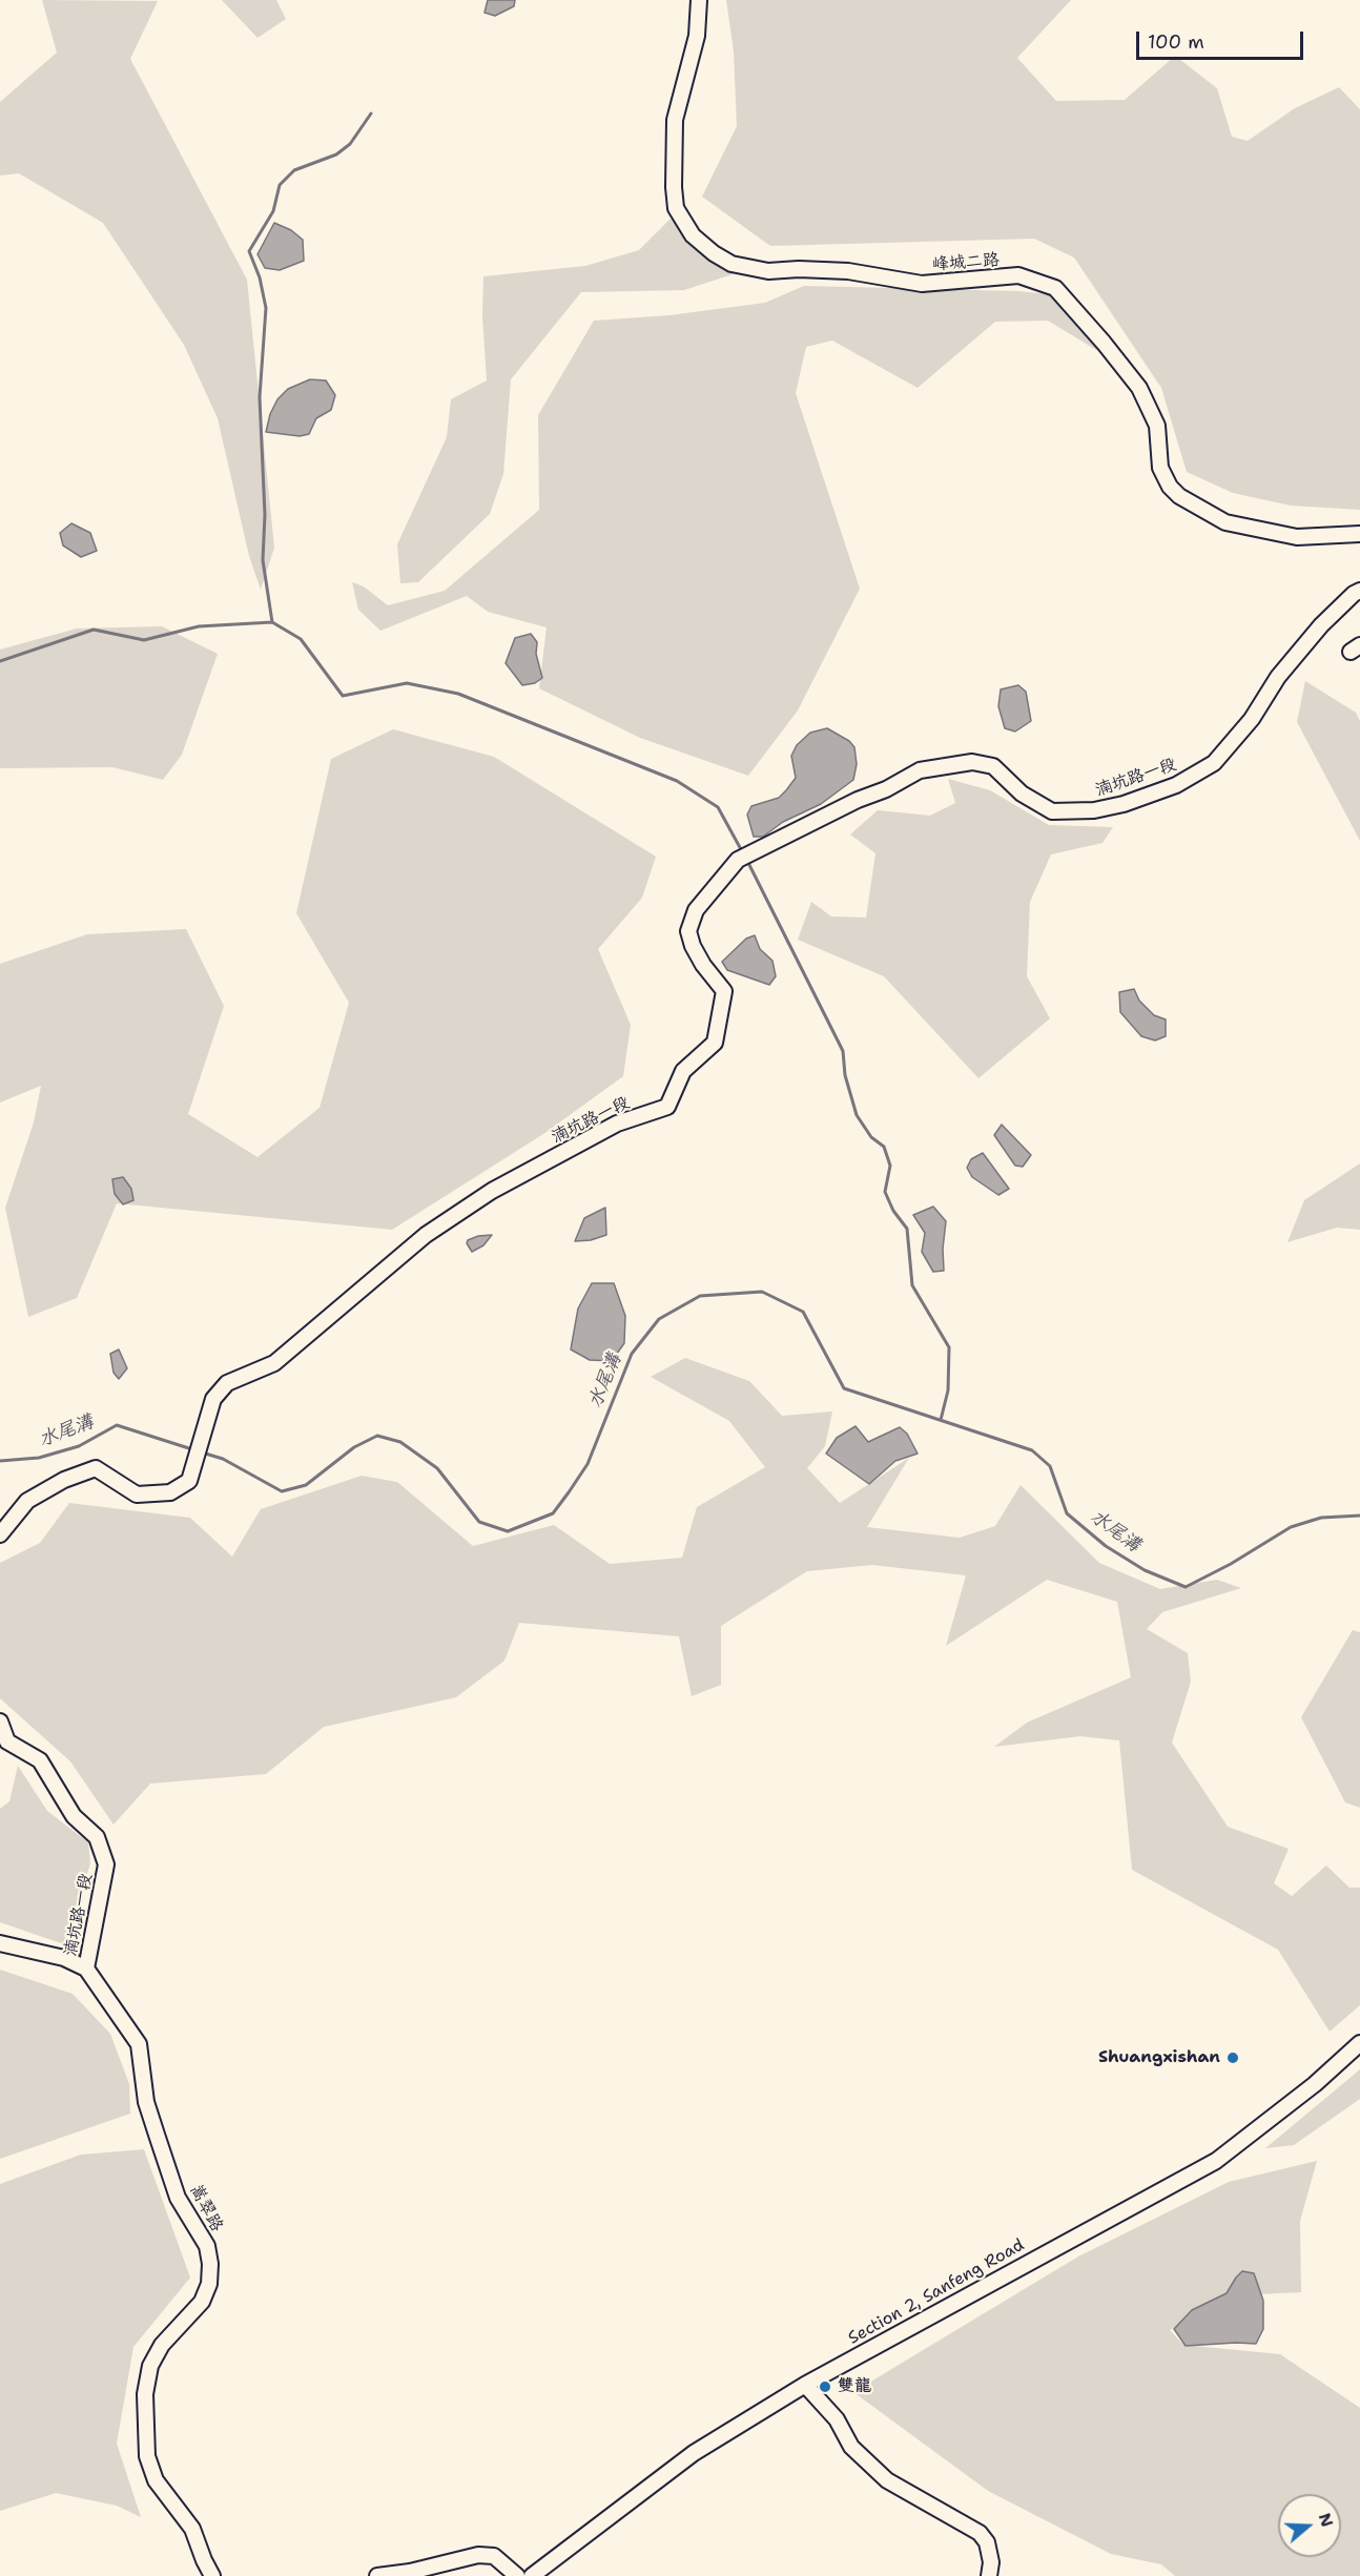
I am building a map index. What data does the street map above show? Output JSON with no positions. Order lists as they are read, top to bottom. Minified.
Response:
{"streets":{"street":["峰城二路","湳坑路一段","嵩翠路","Section 2, Sanfeng Road"]},"crossings":[["湳坑路一段","嵩翠路"]],"water":["水尾溝"],"places":["Shuangxishan","雙龍"],"scale_bar":"100 m","north":"right"}
